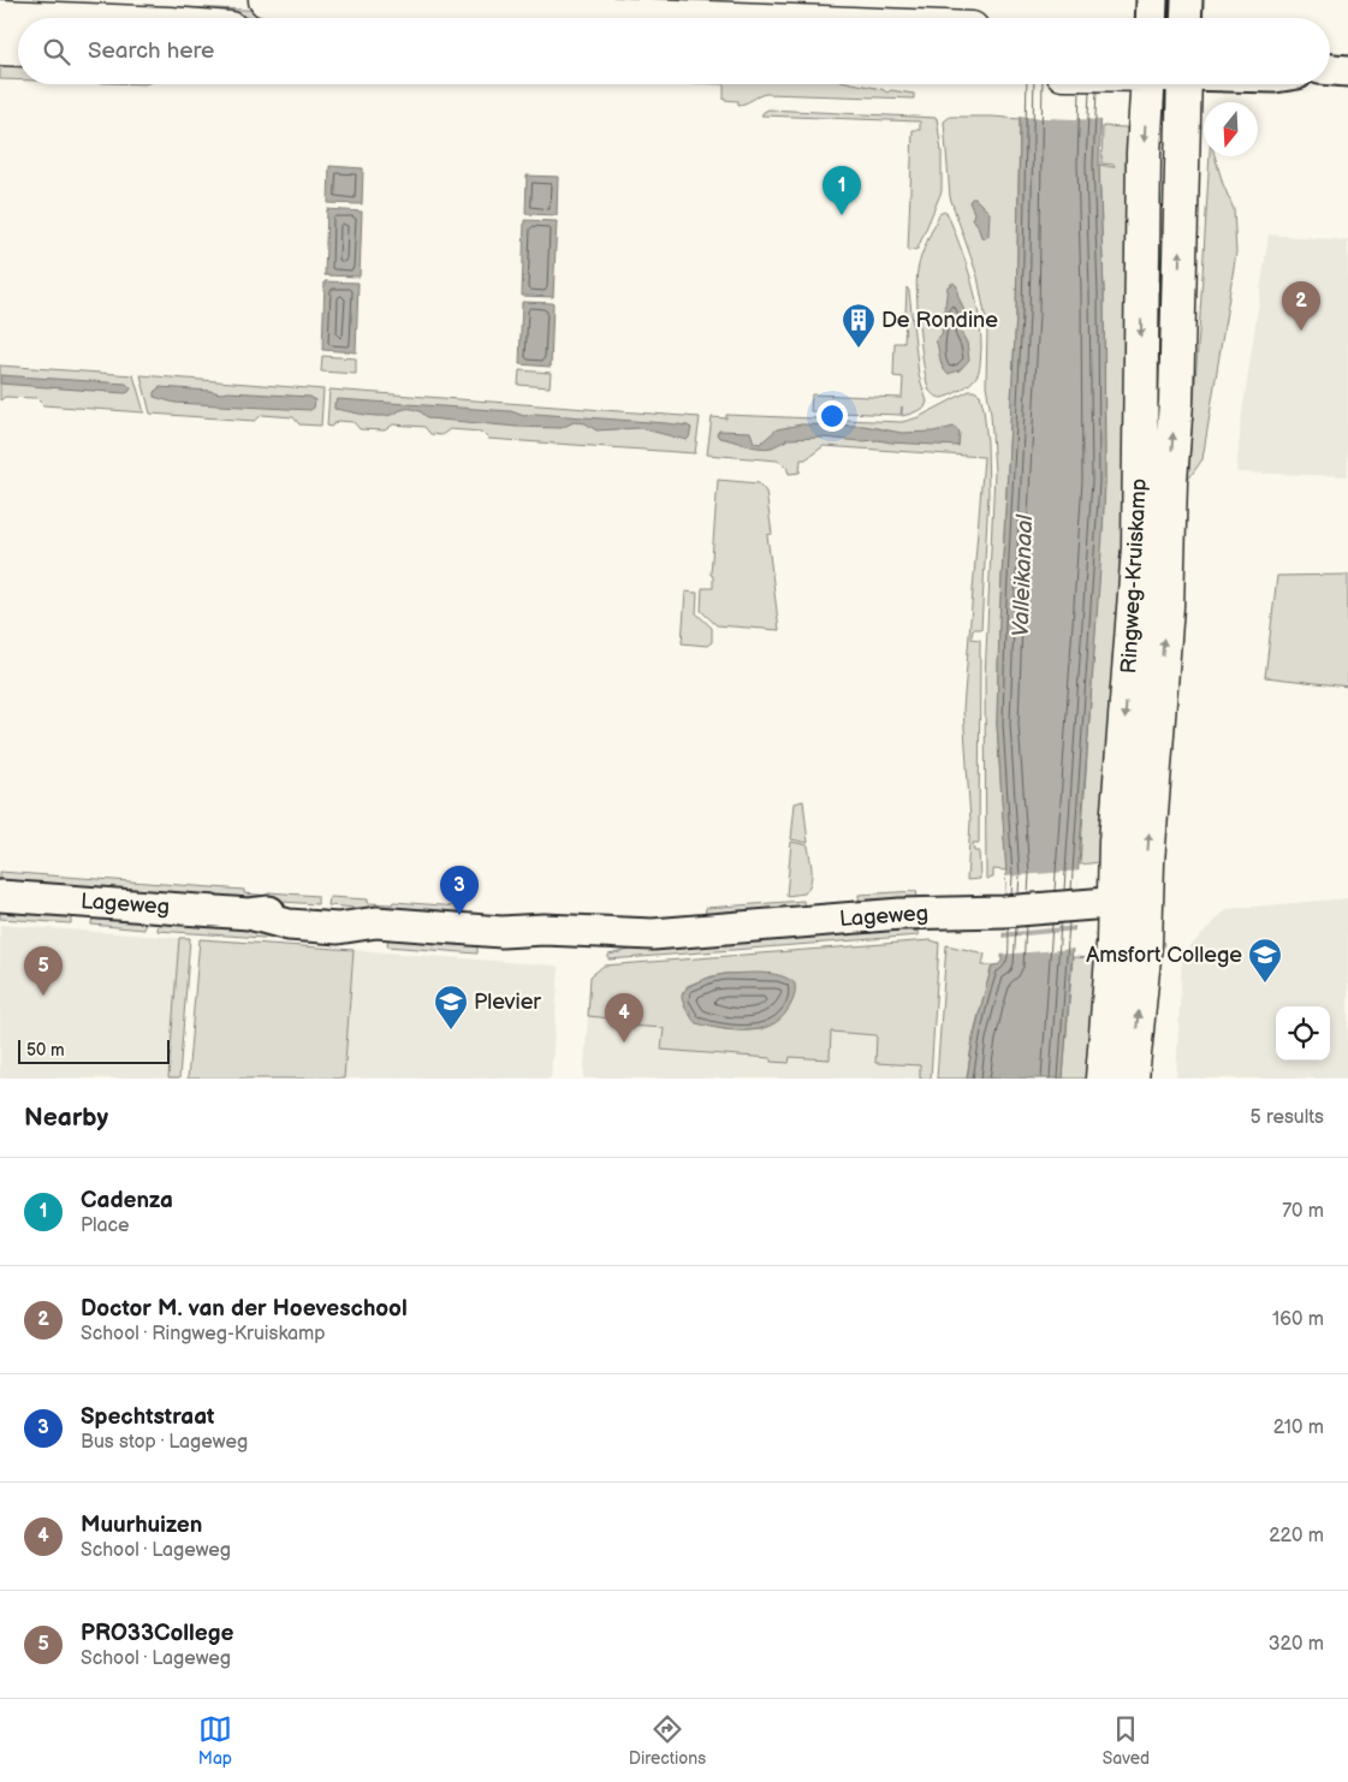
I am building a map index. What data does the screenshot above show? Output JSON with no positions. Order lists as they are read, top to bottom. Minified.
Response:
{"streets":{"main road":["Ringweg-Kruiskamp"],"street":["Lageweg"]},"crossings":[["Ringweg-Kruiskamp","Lageweg"]],"water":["Valleikanaal"],"places":{"building":["De Rondine"],"school or university":["Amsfort College","Plevier"]},"scale_bar":"50 m","north":"bottom","page":{"search":"Search here","pins":["1","2","3","5","4"],"scale":"50 m","heading":["Nearby","5 results"],"list":[{"mark":"1","name":"Cadenza","note":"Place","value":"70 m"},{"mark":"2","name":"Doctor M. van der Hoeveschool","note":"School · Ringweg-Kruiskamp","value":"160 m"},{"mark":"3","name":"Spechtstraat","note":"Bus stop · Lageweg","value":"210 m"},{"mark":"4","name":"Muurhuizen","note":"School · Lageweg","value":"220 m"},{"mark":"5","name":"PRO33College","note":"School · Lageweg","value":"320 m"}],"nav":["Map","Directions","Saved"]}}
